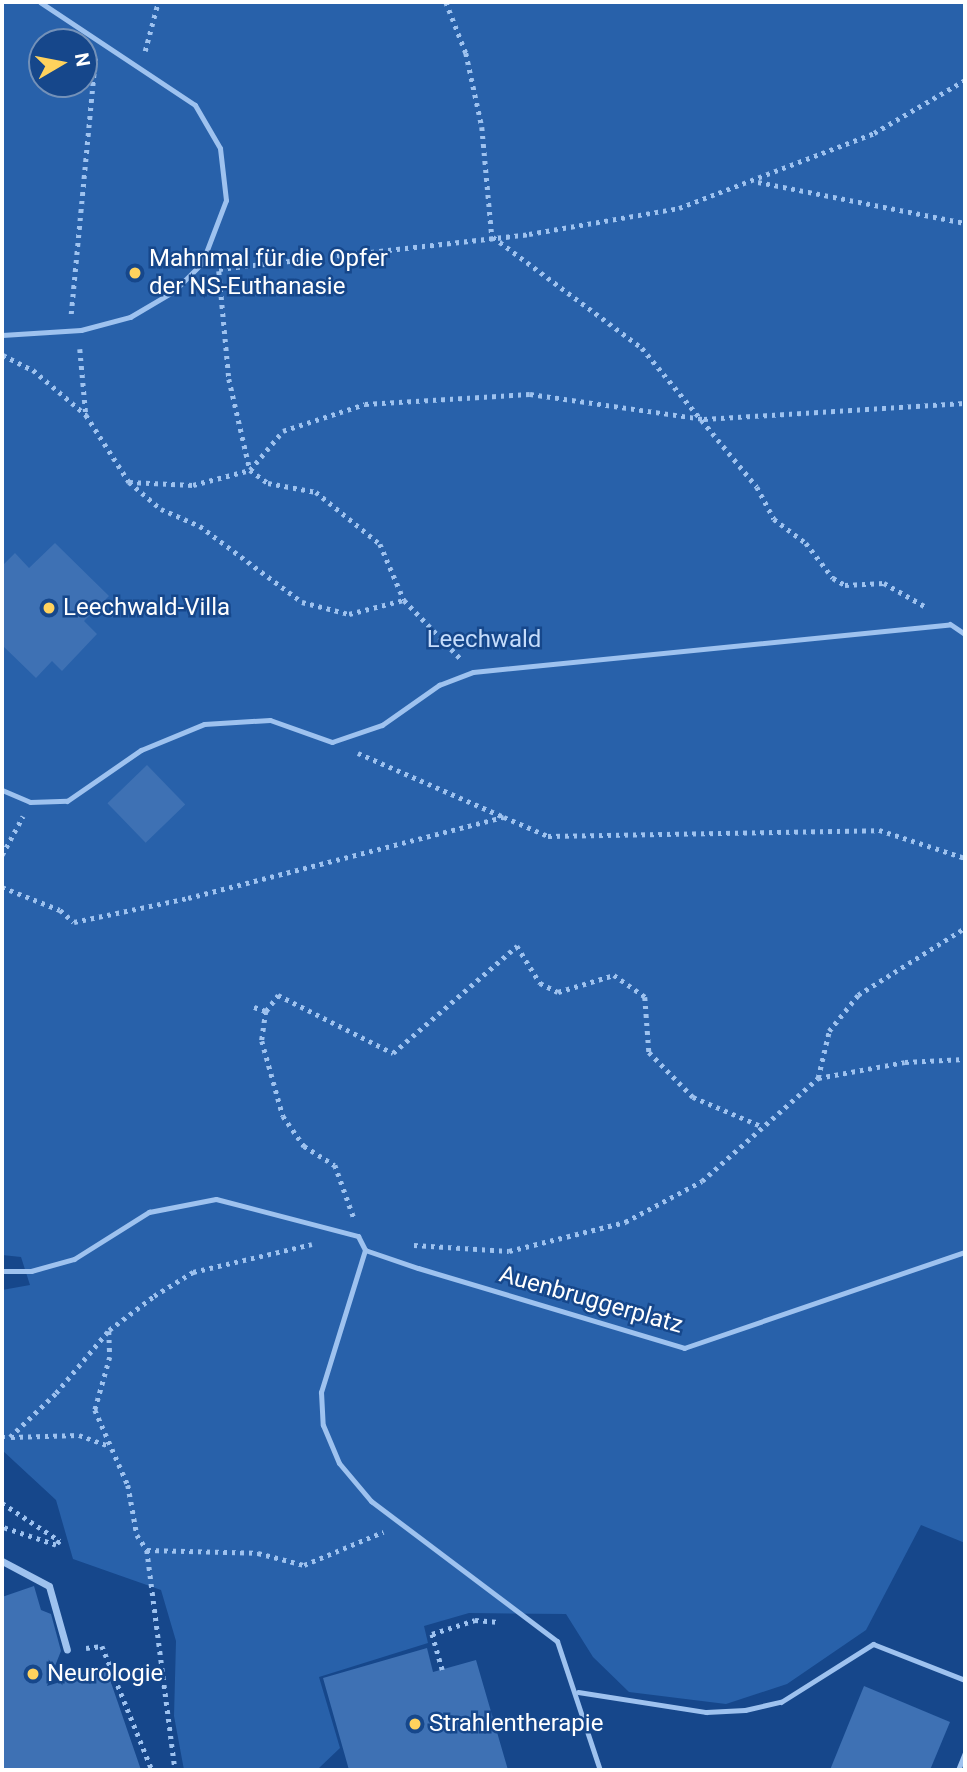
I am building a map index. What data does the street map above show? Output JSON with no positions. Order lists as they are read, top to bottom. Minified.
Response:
{"streets":{"lane":["Auenbruggerplatz"]},"parks":["Leechwald"],"places":["Mahnmal für die Opfer der NS-Euthanasie","Leechwald-Villa","Neurologie","Strahlentherapie"],"north":"right"}
